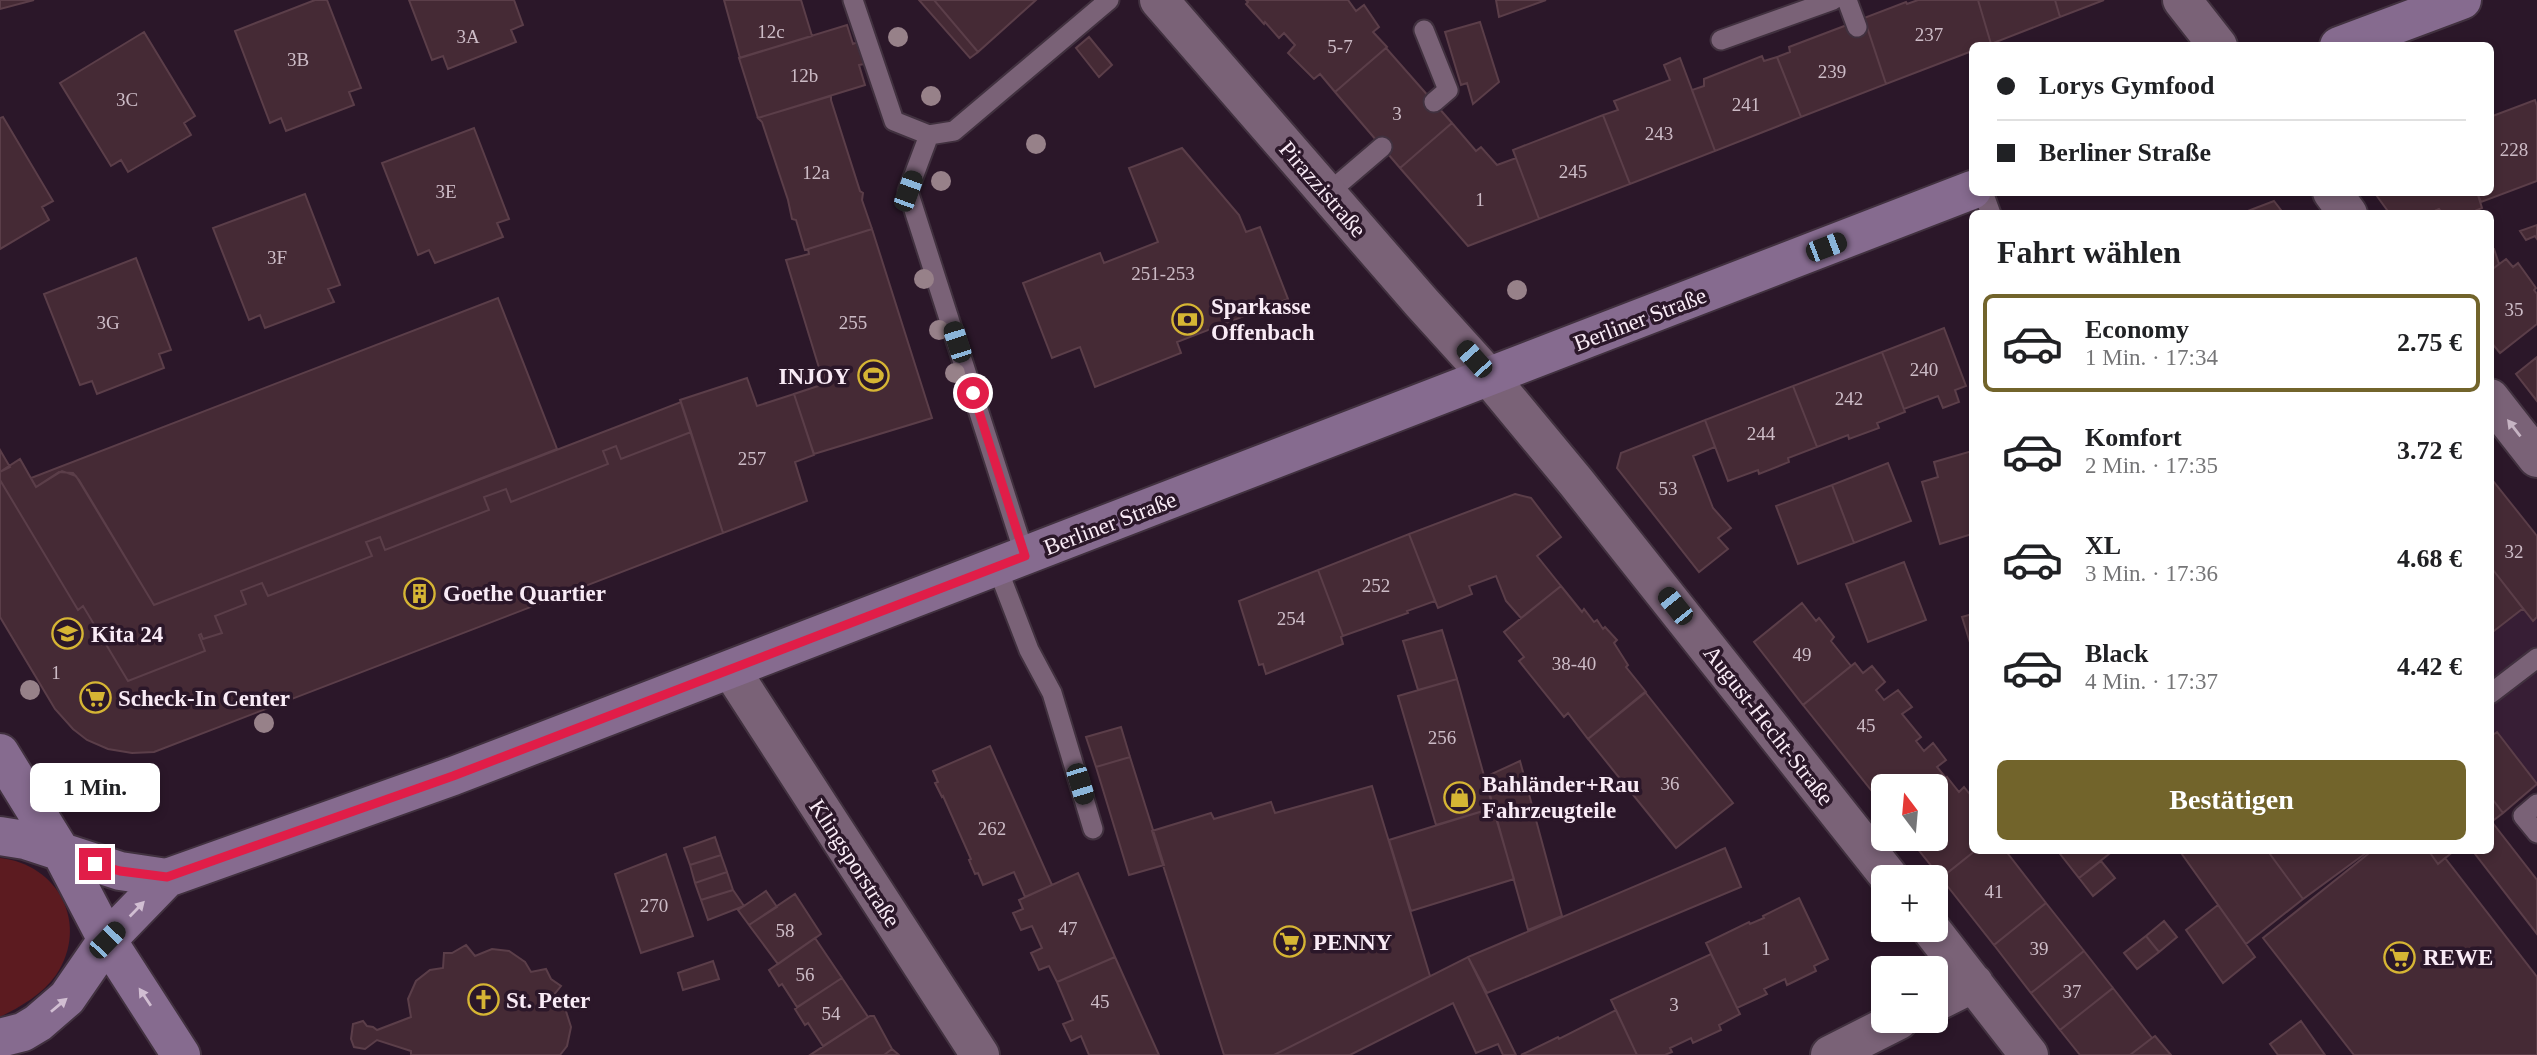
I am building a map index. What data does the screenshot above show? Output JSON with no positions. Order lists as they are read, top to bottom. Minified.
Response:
{"streets":{"main road":["Berliner Straße"],"street":["Pirazzistraße","August-Hecht-Straße","Klingsporstraße"]},"crossings":[["Pirazzistraße","Berliner Straße"],["Pirazzistraße","August-Hecht-Straße"],["Berliner Straße","August-Hecht-Straße"],["Berliner Straße","Klingsporstraße"]],"places":{"bank":["Sparkasse Offenbach"],"sports":["INJOY"],"building":["Goethe Quartier"],"school or university":["Kita 24"],"supermarket":["Scheck-In Center","PENNY","REWE"],"shop":["Bahländer+Rau Fahrzeugteile"],"church":["St. Peter"]},"house_numbers":["12c","237","3A","5-7","3B","239","12b","3C","241","3","243","228","245","12a","3E","1","3F","251-253","35","3G","255","240","242","244","257","53","32","252","254","49","38-40","1","45","256","36","262","41","270","47","58","1","39","56","37","45","3","54"],"north":"top","page":{"banner":["Lorys Gymfood","Berliner Straße"],"heading":"Fahrt wählen","list":[{"name":"Economy","note":"1 Min. · 17:34","value":"2.75 €"},{"name":"Komfort","note":"2 Min. · 17:35","value":"3.72 €"},{"name":"XL","note":"3 Min. · 17:36","value":"4.68 €"},{"name":"Black","note":"4 Min. · 17:37","value":"4.42 €"}],"buttons":"Bestätigen","bubble":"1 Min.","map_buttons":["+","−"]}}
